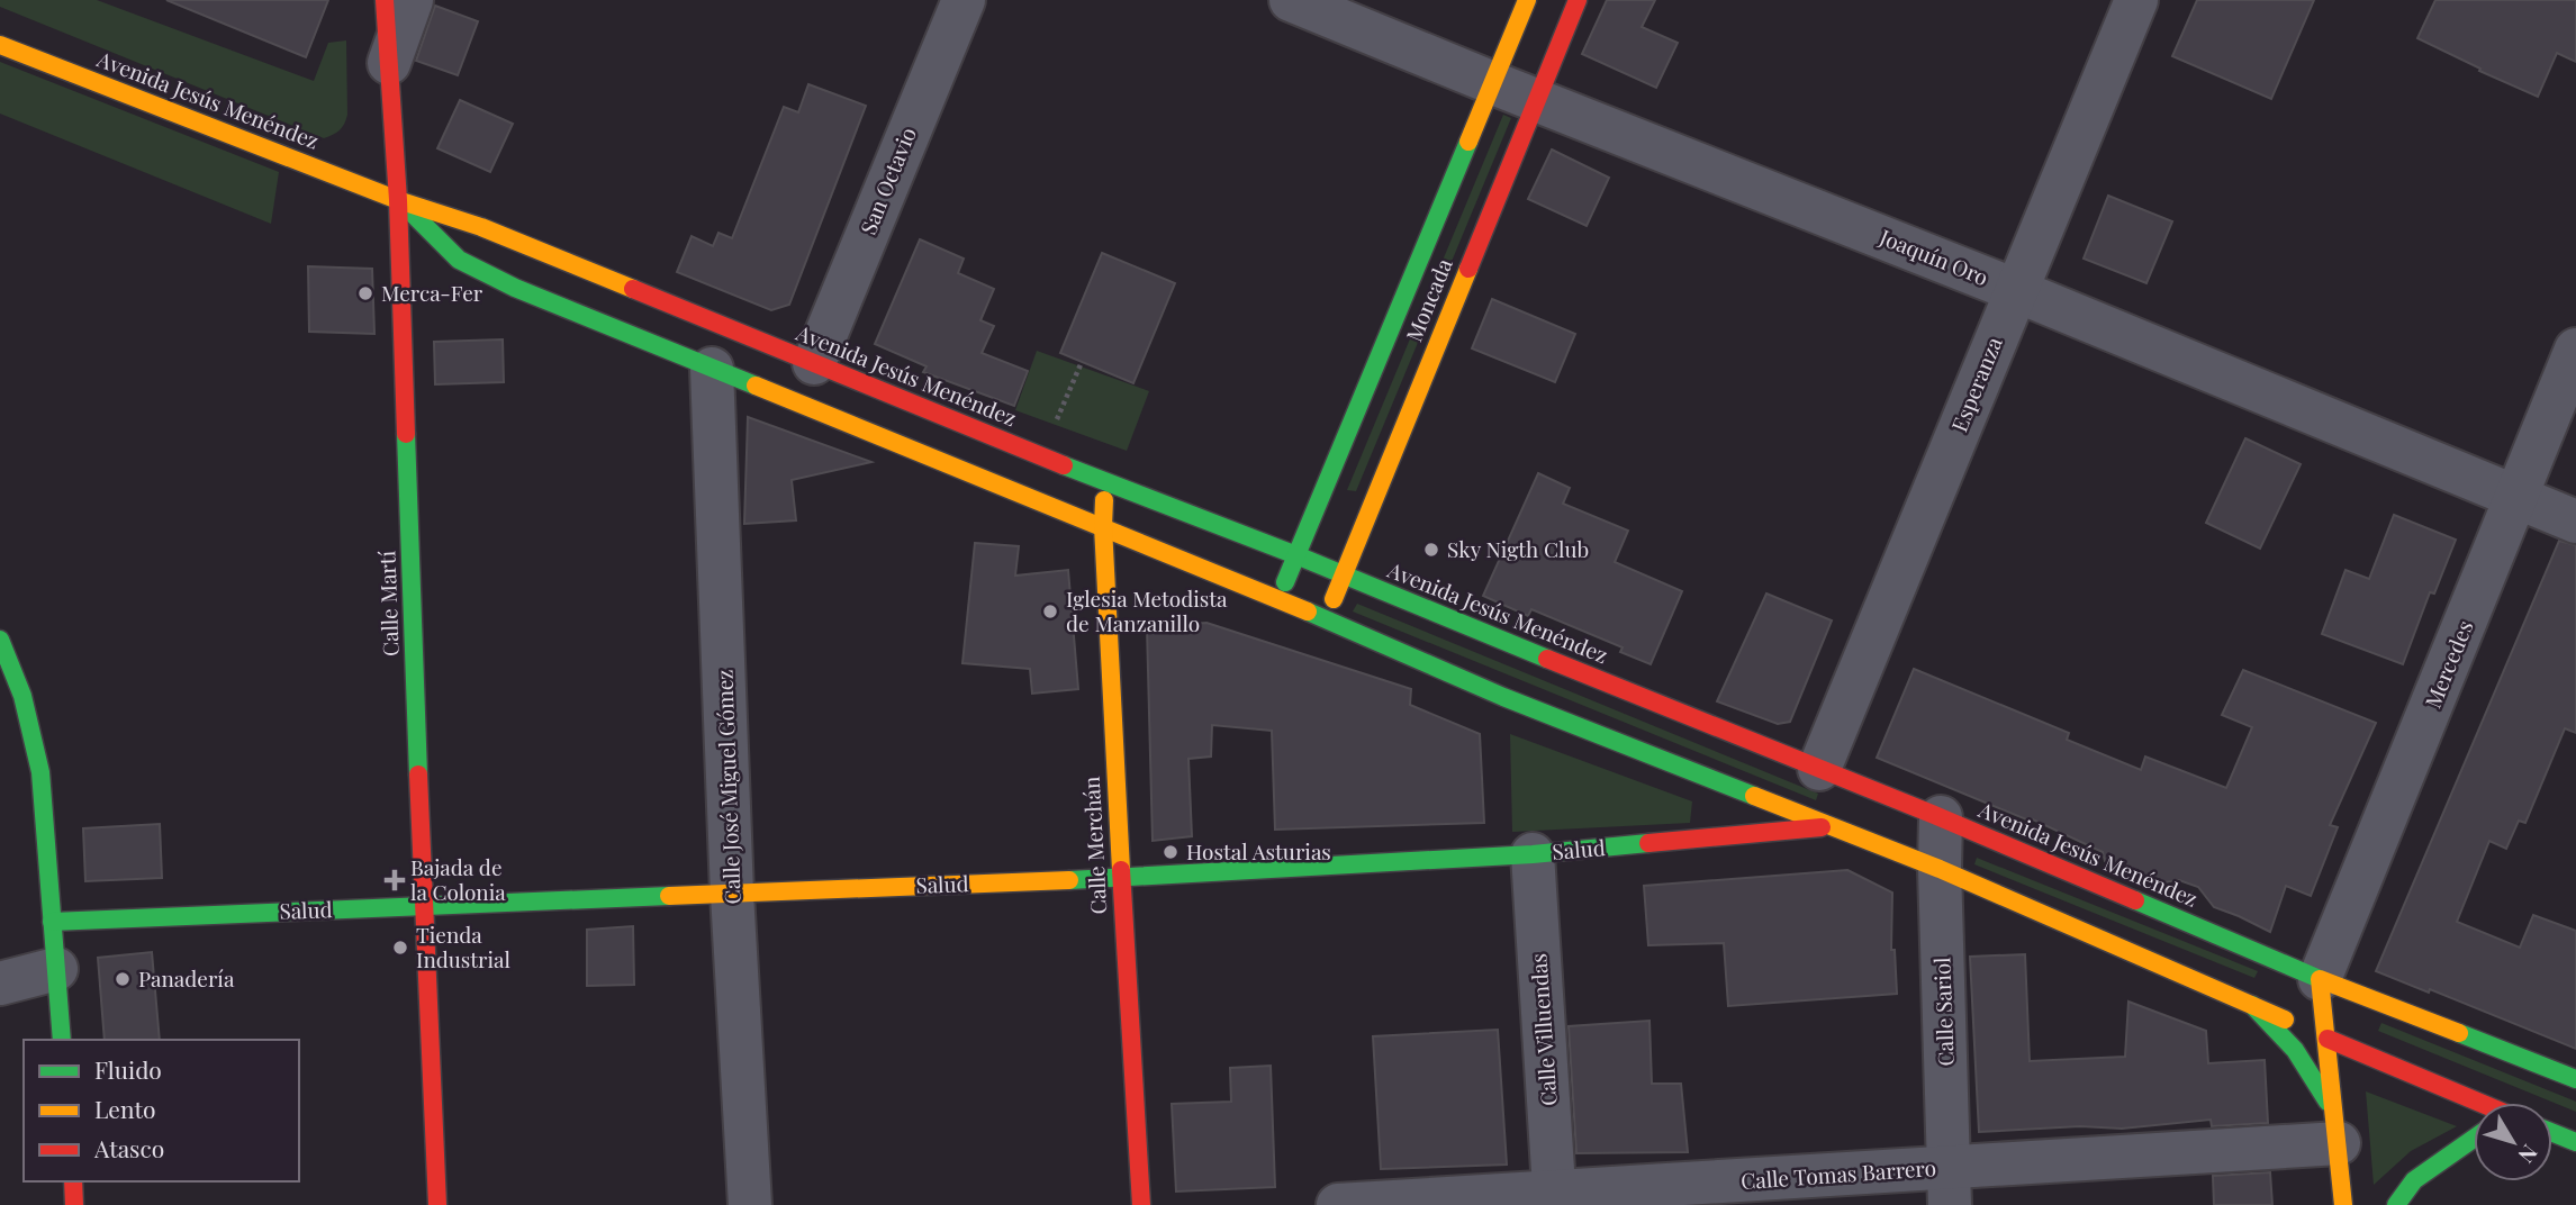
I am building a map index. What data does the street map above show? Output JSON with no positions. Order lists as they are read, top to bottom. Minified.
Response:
{"streets":{"main road":["Avenida Jesús Menéndez","Moncada","Calle Martí","Calle Merchán","Salud"],"street":["San Octavio","Joaquín Oro","Esperanza","Mercedes","Calle José Miguel Gómez","Calle Sariol","Calle Villuendas","Calle Tomas Barrero"]},"crossings":[["Avenida Jesús Menéndez","San Octavio"],["Avenida Jesús Menéndez","Moncada"],["Avenida Jesús Menéndez","Esperanza"],["Avenida Jesús Menéndez","Calle Martí"],["Avenida Jesús Menéndez","Mercedes"],["Avenida Jesús Menéndez","Calle José Miguel Gómez"],["Avenida Jesús Menéndez","Calle Merchán"],["Avenida Jesús Menéndez","Salud"],["Avenida Jesús Menéndez","Calle Sariol"],["Joaquín Oro","Moncada"],["Joaquín Oro","Esperanza"],["Joaquín Oro","Mercedes"],["Calle Martí","Salud"],["Calle José Miguel Gómez","Salud"],["Calle Merchán","Salud"],["Salud","Calle Villuendas"],["Calle Sariol","Calle Tomas Barrero"],["Calle Villuendas","Calle Tomas Barrero"]],"places":{"other":["Merca-Fer","Sky Nigth Club","Iglesia Metodista de Manzanillo","Hostal Asturias","Tienda Industrial","Panadería"],"health":["Bajada de la Colonia"]},"legend":["Fluido","Lento","Atasco"],"north":"bottom right"}
